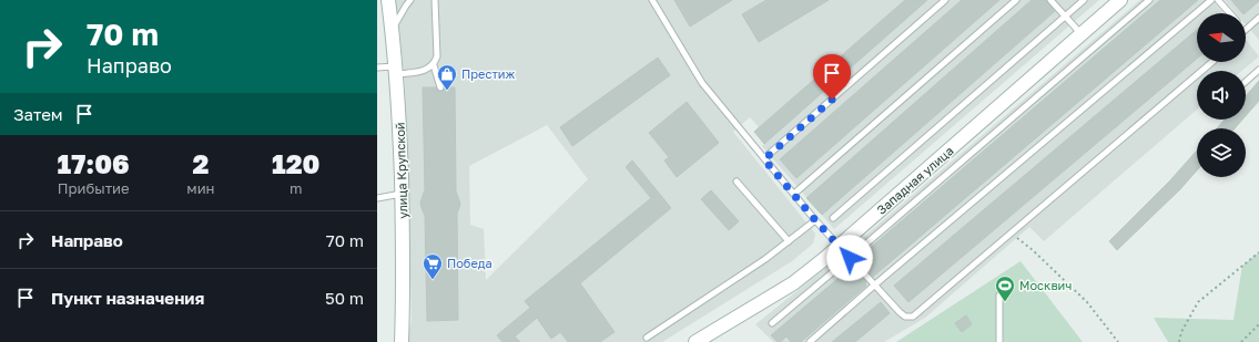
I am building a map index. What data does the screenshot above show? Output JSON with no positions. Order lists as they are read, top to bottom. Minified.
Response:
{"streets":{"street":["улица Крупской","Западная улица"]},"places":{"shop":["Престиж"],"supermarket":["Победа"],"sports":["Москвич"]},"north":"left","page":{"turn":["70 m","Направо"],"then":"Затем","eta":["17:06","Прибытие","2","мин","120","m"],"list":[{"name":"Направо","value":"70 m"},{"name":"Пункт назначения","value":"50 m"}]}}
